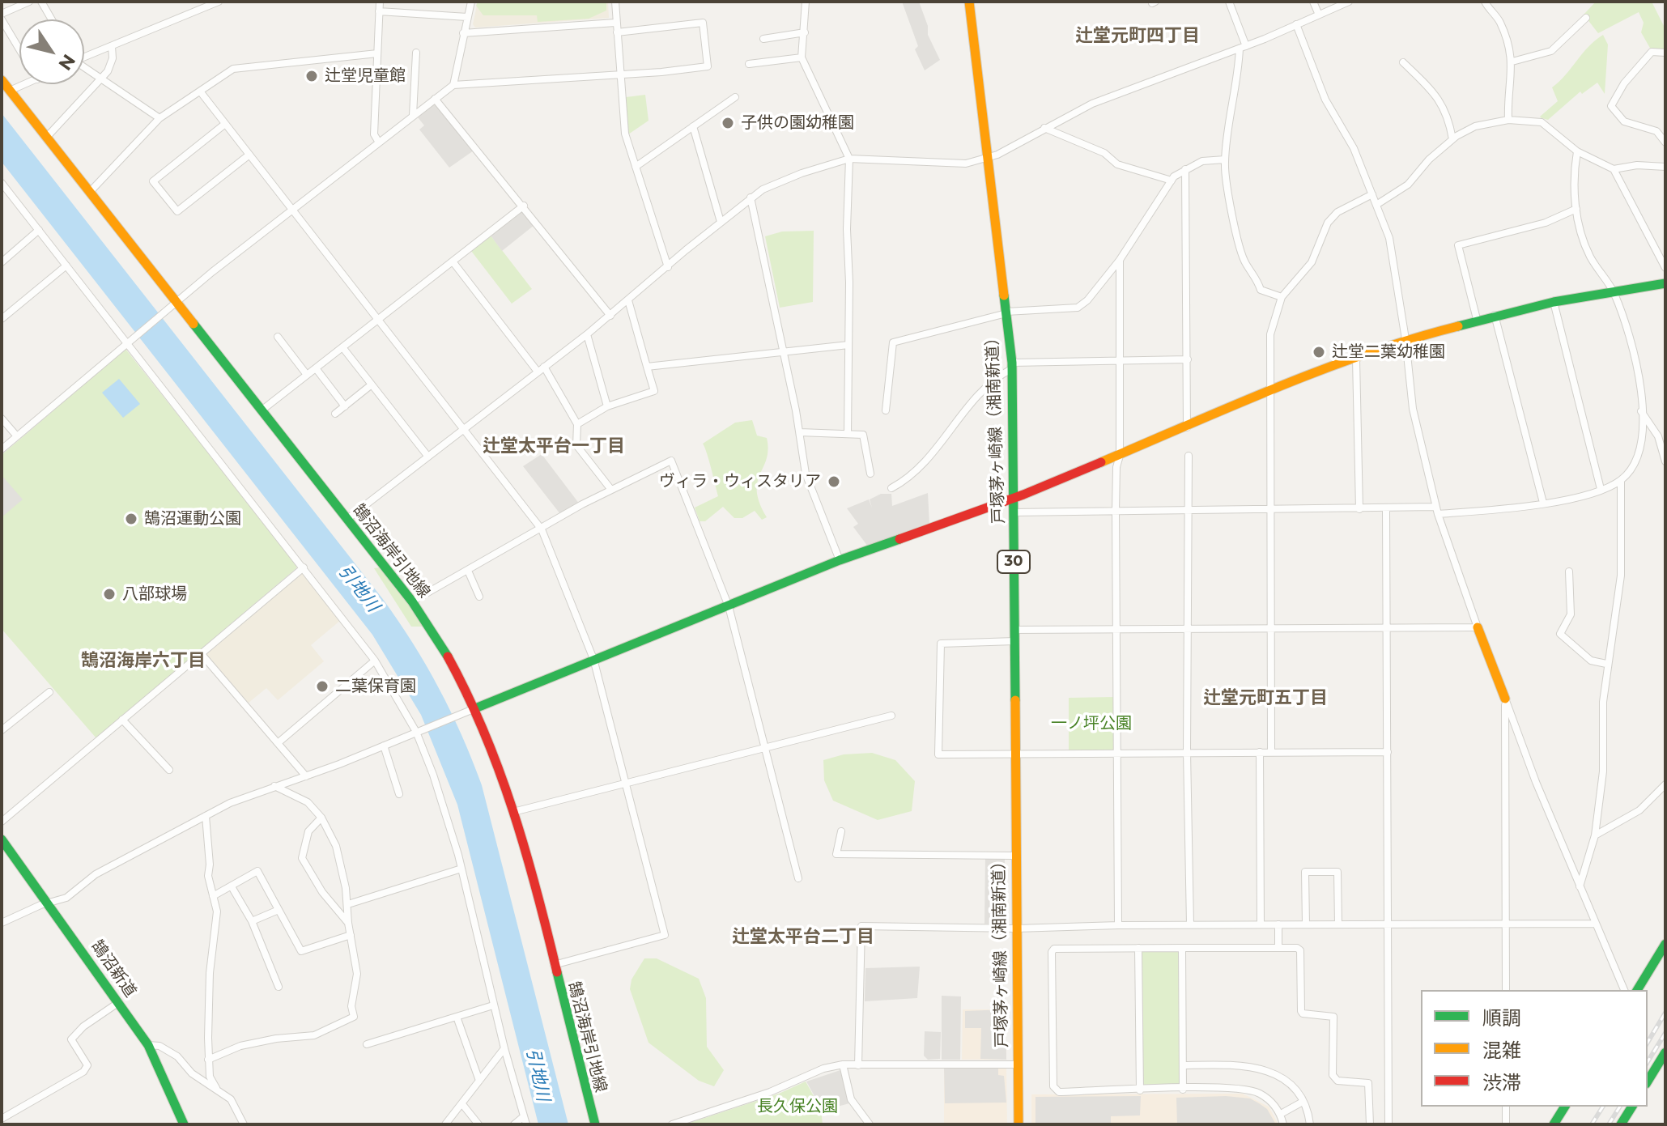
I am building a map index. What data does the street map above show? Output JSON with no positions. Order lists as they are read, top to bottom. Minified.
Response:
{"streets":{"street":["戸塚茅ヶ崎線（湘南新道）","鵠沼海岸引地線","30","鵠沼新道"]},"districts":["辻堂元町四丁目","辻堂太平台一丁目","鵠沼海岸六丁目","辻堂元町五丁目","辻堂太平台二丁目"],"water":["引地川"],"parks":["一ノ坪公園","長久保公園"],"places":["辻堂児童館","子供の園幼稚園","辻堂二葉幼稚園","ヴィラ・ウィスタリア","鵠沼運動公園","八部球場","二葉保育園"],"legend":["順調","混雑","渋滞"],"north":"bottom right"}
